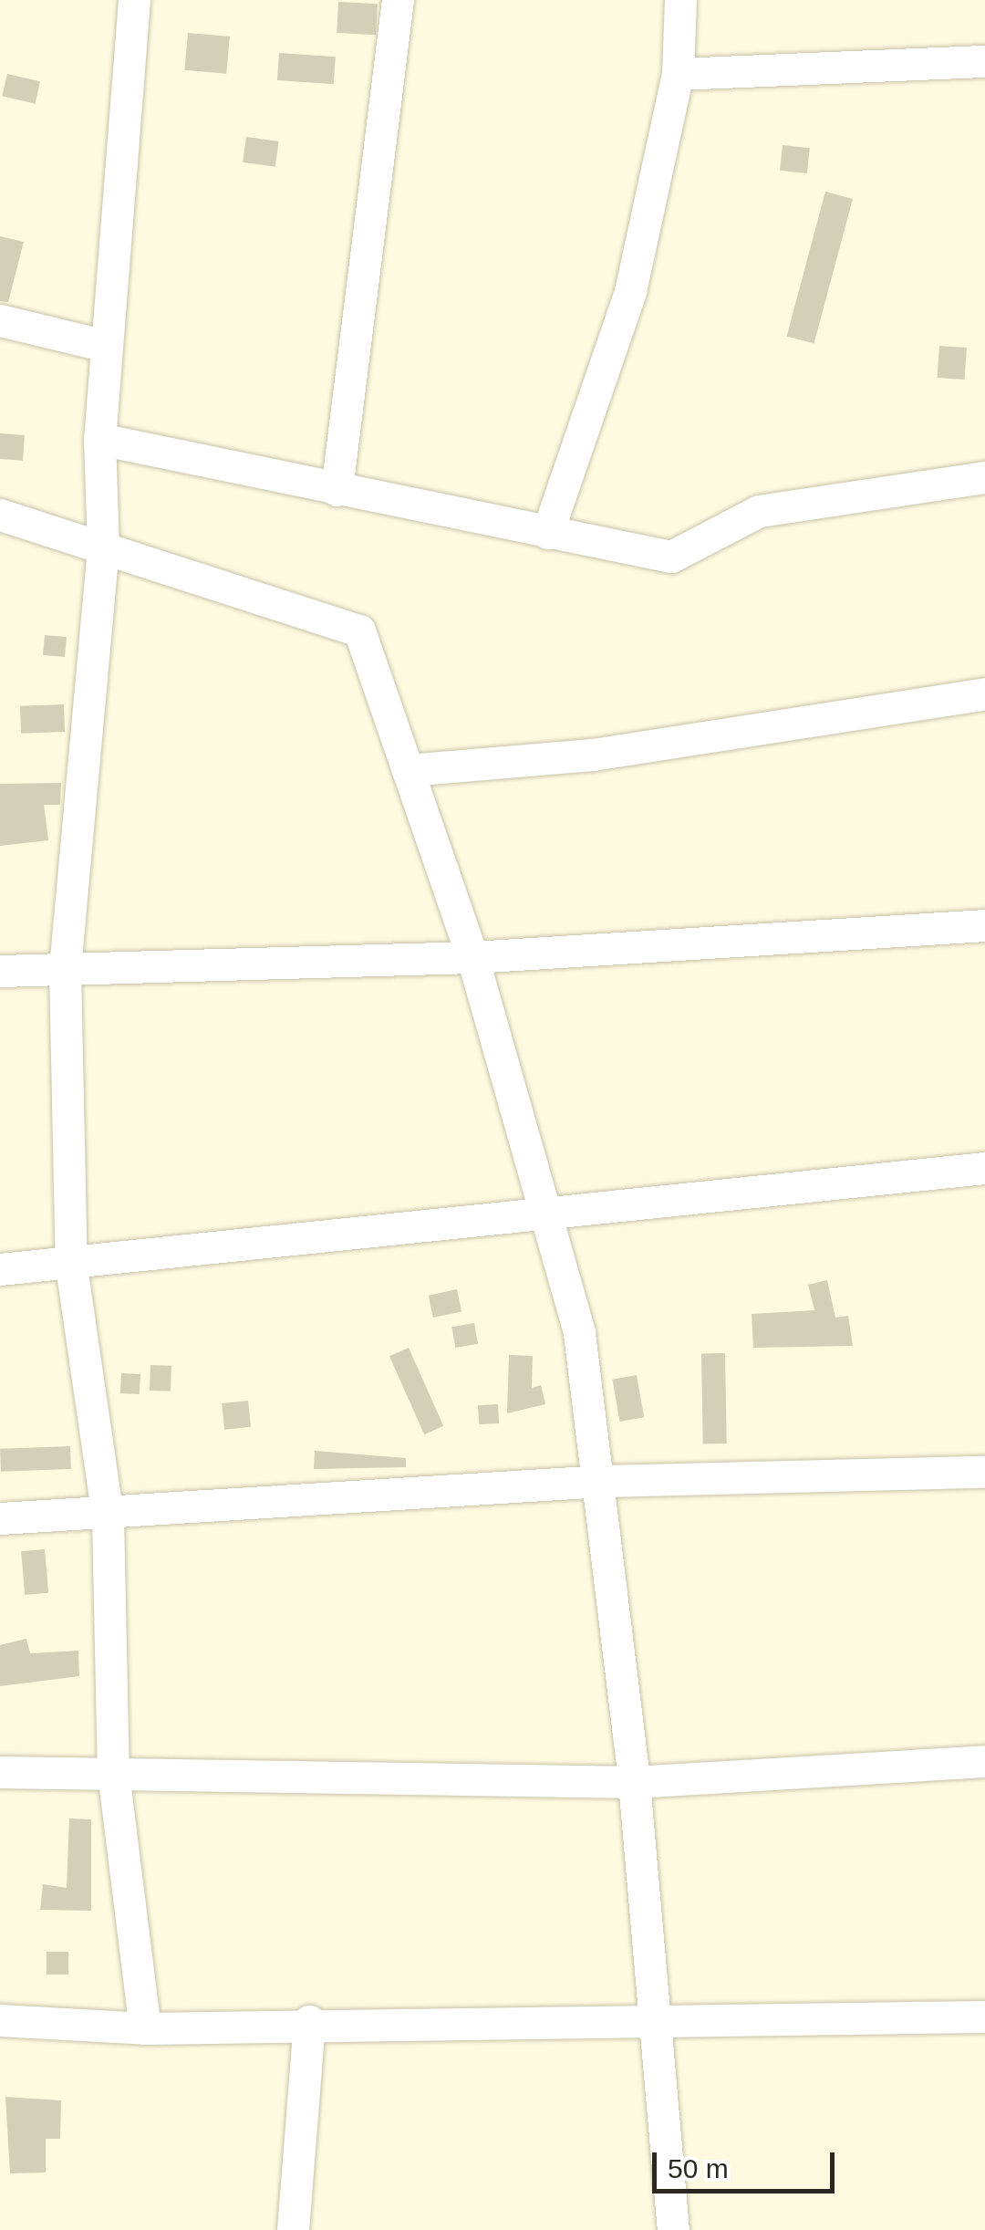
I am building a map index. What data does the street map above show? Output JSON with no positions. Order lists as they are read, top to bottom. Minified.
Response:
{"scale_bar":"50 m"}
